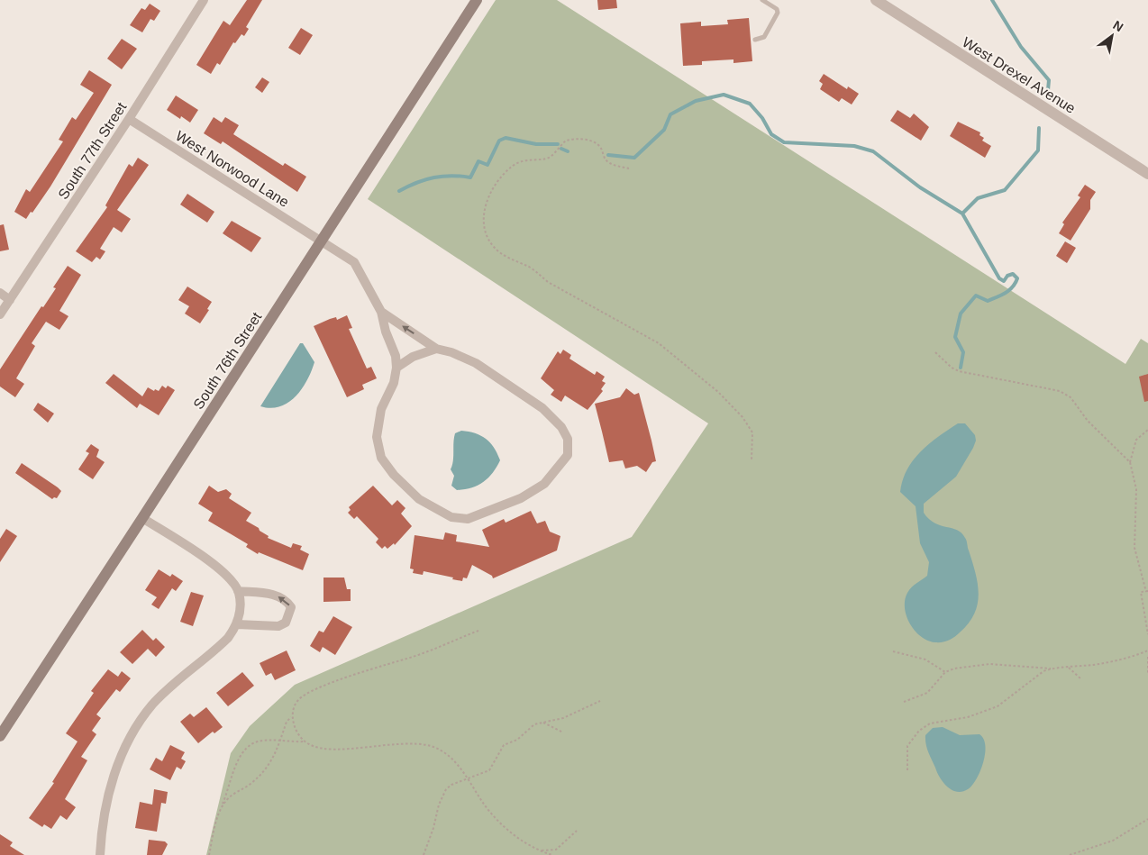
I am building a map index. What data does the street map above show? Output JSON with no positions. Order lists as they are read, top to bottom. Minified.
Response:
{"streets":{"main road":["South 76th Street"],"street":["West Drexel Avenue","South 77th Street","West Norwood Lane"]},"crossings":[["South 77th Street","West Norwood Lane"],["West Norwood Lane","South 76th Street"]],"north":"top right"}
